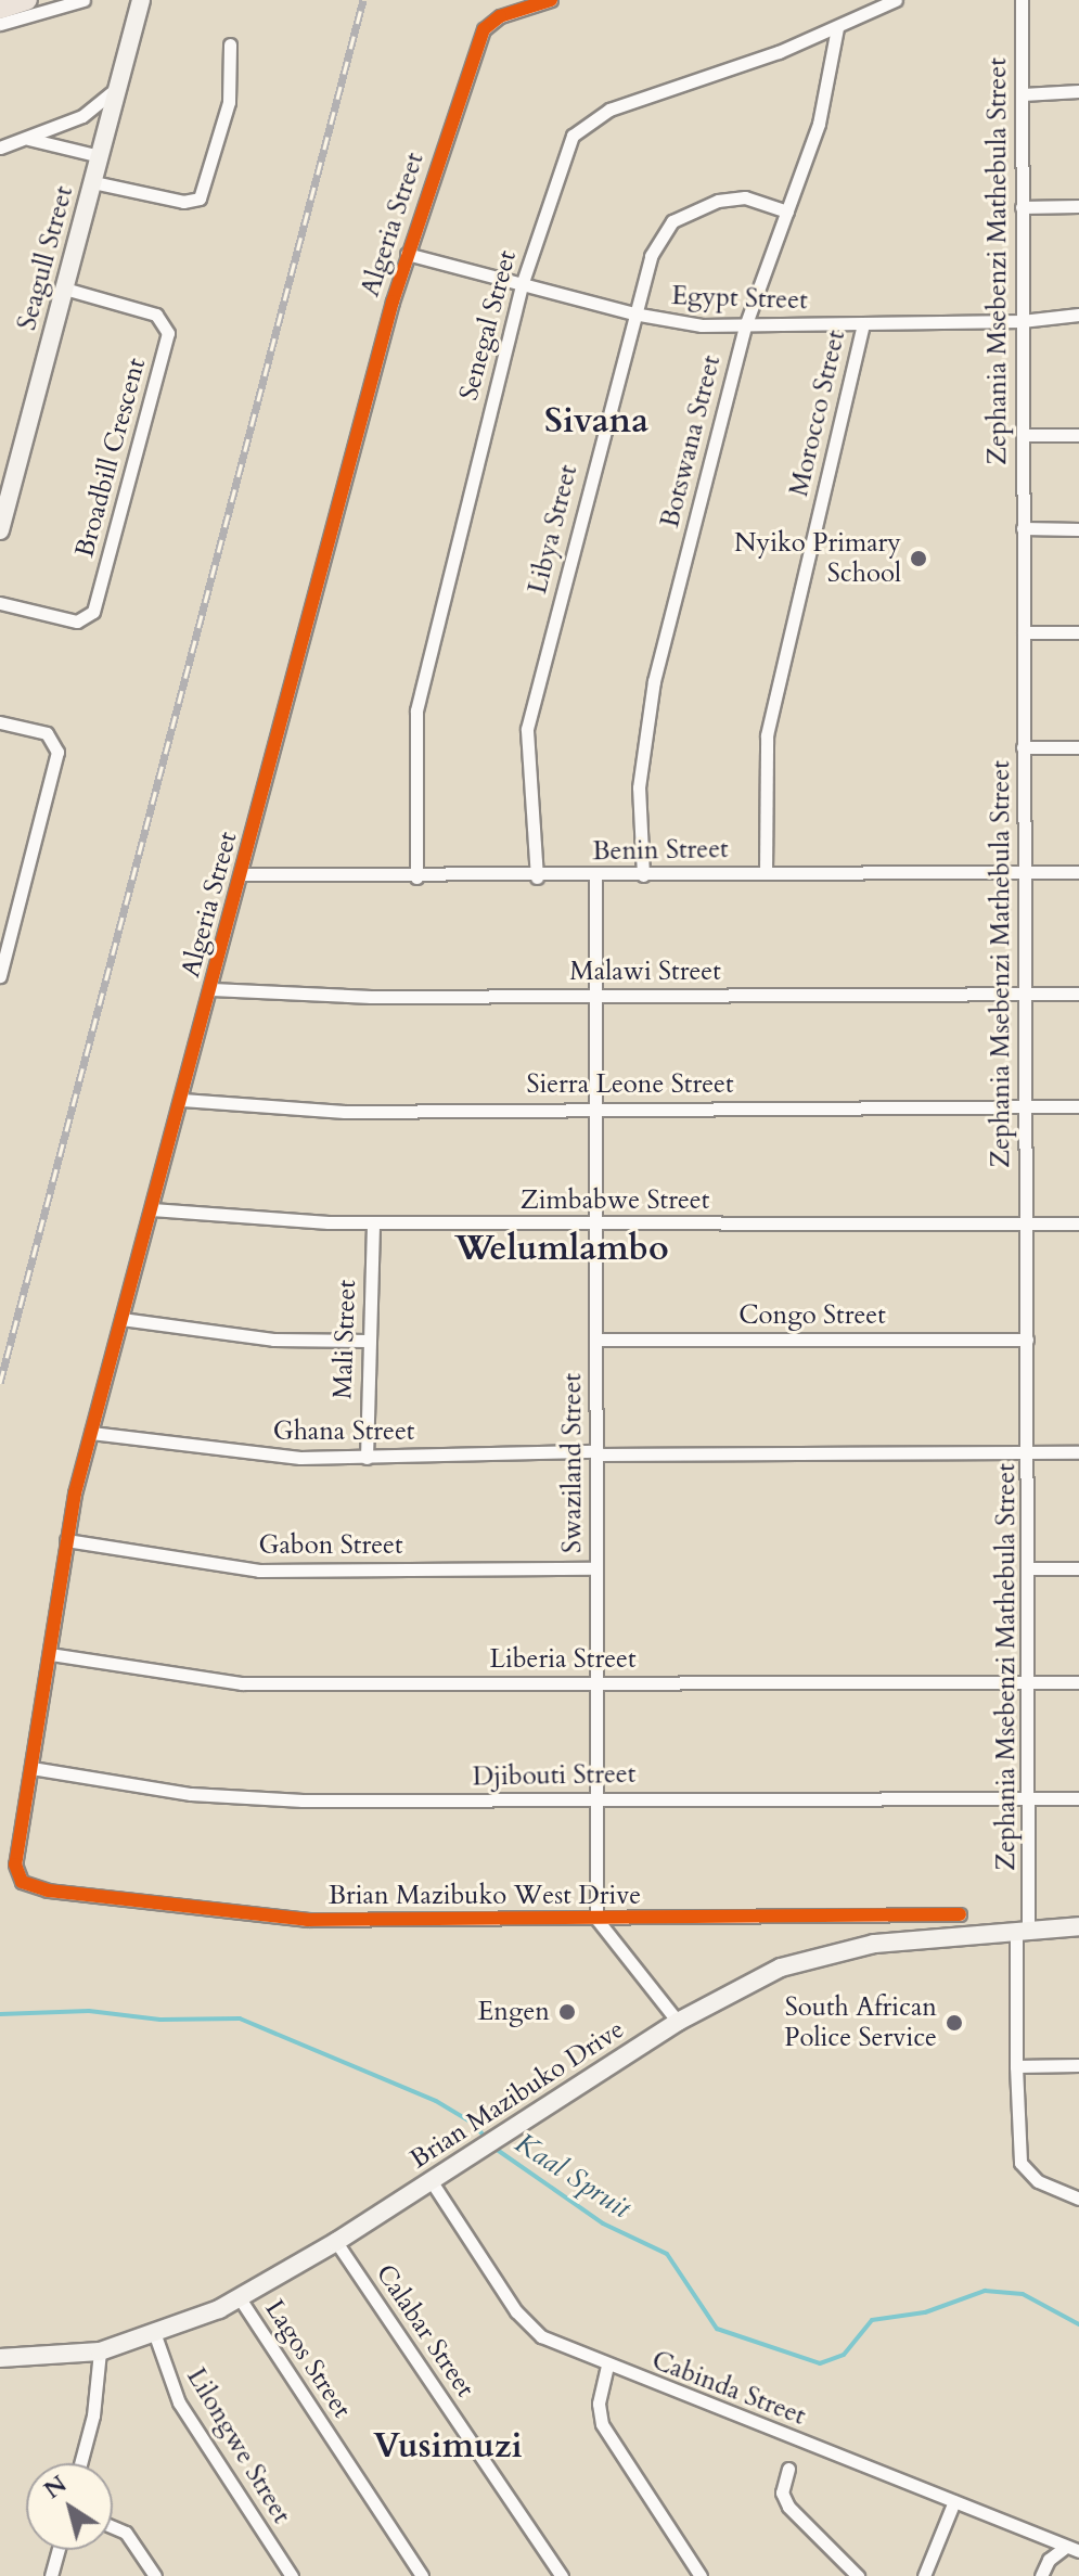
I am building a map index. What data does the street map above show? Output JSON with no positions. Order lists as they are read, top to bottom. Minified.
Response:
{"streets":{"street":["Algeria Street","Seagull Street","Zephania Msebenzi Mathebula Street","Egypt Street","Senegal Street","Morocco Street","Botswana Street","Broadbill Crescent","Libya Street","Benin Street","Malawi Street","Sierra Leone Street","Zimbabwe Street","Congo Street","Mali Street","Ghana Street","Swaziland Street","Gabon Street","Liberia Street","Djibouti Street","Brian Mazibuko West Drive","Brian Mazibuko Drive","Calabar Street","Lagos Street","Cabinda Street","Lilongwe Street"]},"crossings":[["Algeria Street","Egypt Street"],["Algeria Street","Benin Street"],["Algeria Street","Malawi Street"],["Algeria Street","Sierra Leone Street"],["Algeria Street","Zimbabwe Street"],["Algeria Street","Ghana Street"],["Algeria Street","Gabon Street"],["Algeria Street","Liberia Street"],["Algeria Street","Djibouti Street"],["Algeria Street","Brian Mazibuko West Drive"],["Seagull Street","Broadbill Crescent"],["Zephania Msebenzi Mathebula Street","Egypt Street"],["Zephania Msebenzi Mathebula Street","Benin Street"],["Zephania Msebenzi Mathebula Street","Malawi Street"],["Zephania Msebenzi Mathebula Street","Sierra Leone Street"],["Zephania Msebenzi Mathebula Street","Zimbabwe Street"],["Zephania Msebenzi Mathebula Street","Congo Street"],["Zephania Msebenzi Mathebula Street","Ghana Street"],["Zephania Msebenzi Mathebula Street","Liberia Street"],["Zephania Msebenzi Mathebula Street","Djibouti Street"],["Zephania Msebenzi Mathebula Street","Brian Mazibuko Drive"],["Egypt Street","Senegal Street"],["Egypt Street","Morocco Street"],["Egypt Street","Botswana Street"],["Egypt Street","Libya Street"],["Senegal Street","Botswana Street"],["Senegal Street","Benin Street"],["Morocco Street","Benin Street"],["Botswana Street","Libya Street"],["Botswana Street","Benin Street"],["Libya Street","Benin Street"],["Benin Street","Swaziland Street"],["Malawi Street","Swaziland Street"],["Sierra Leone Street","Swaziland Street"],["Zimbabwe Street","Mali Street"],["Zimbabwe Street","Swaziland Street"],["Congo Street","Swaziland Street"],["Mali Street","Ghana Street"],["Ghana Street","Swaziland Street"],["Swaziland Street","Gabon Street"],["Swaziland Street","Liberia Street"],["Swaziland Street","Djibouti Street"],["Swaziland Street","Brian Mazibuko West Drive"],["Brian Mazibuko Drive","Calabar Street"],["Brian Mazibuko Drive","Lagos Street"],["Brian Mazibuko Drive","Cabinda Street"],["Brian Mazibuko Drive","Lilongwe Street"]],"districts":["Sivana","Welumlambo","Vusimuzi"],"water":["Kaal Spruit"],"places":["Nyiko Primary School","Engen","South African Police Service"],"north":"top left"}
